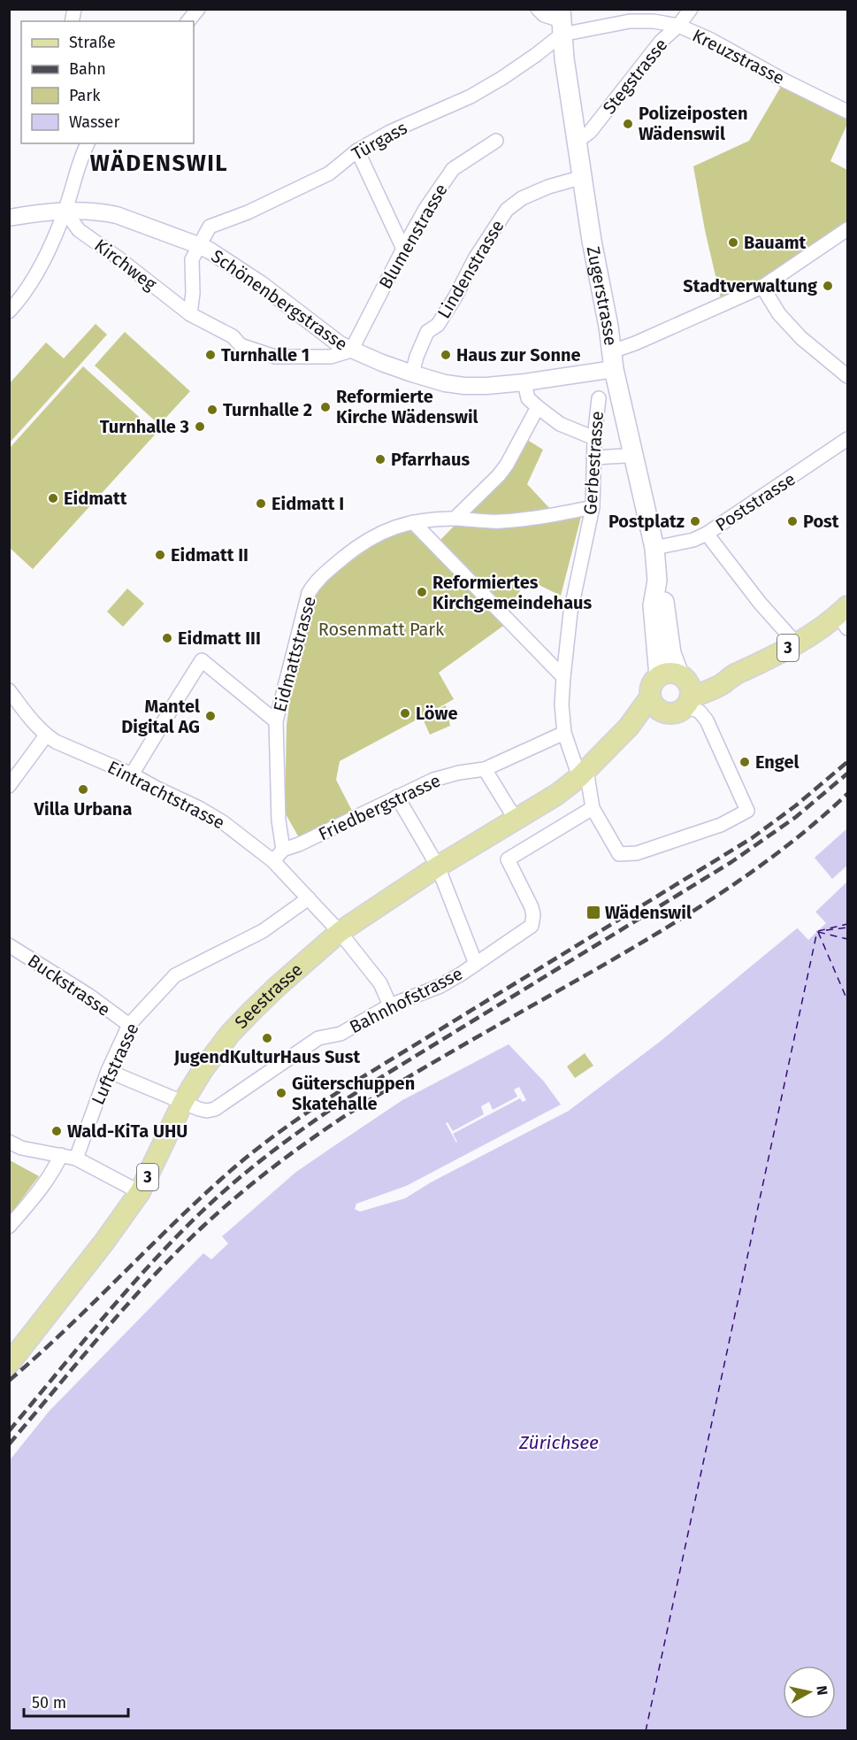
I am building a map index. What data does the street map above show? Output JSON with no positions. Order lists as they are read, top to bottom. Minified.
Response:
{"streets":{"main road":["Zugerstrasse","3","Seestrasse"],"street":["Kreuzstrasse","Stegstrasse","Türgass","Blumenstrasse","Kirchweg","Lindenstrasse","Schönenbergstrasse","Gerbestrasse","Poststrasse","Eidmattstrasse","Eintrachtstrasse","Friedbergstrasse","Buckstrasse","Bahnhofstrasse","Luftstrasse"]},"crossings":[["Kreuzstrasse","Stegstrasse"],["Kreuzstrasse","Türgass"],["Kreuzstrasse","Zugerstrasse"],["Stegstrasse","Zugerstrasse"],["Türgass","Zugerstrasse"],["Türgass","Schönenbergstrasse"],["Blumenstrasse","Kirchweg"],["Blumenstrasse","Schönenbergstrasse"],["Kirchweg","Schönenbergstrasse"],["Lindenstrasse","Zugerstrasse"],["Lindenstrasse","Schönenbergstrasse"],["Zugerstrasse","Schönenbergstrasse"],["Zugerstrasse","Poststrasse"],["Zugerstrasse","3"],["Zugerstrasse","Seestrasse"],["Gerbestrasse","Eidmattstrasse"],["Gerbestrasse","Friedbergstrasse"],["Gerbestrasse","Seestrasse"],["3","Seestrasse"],["Eidmattstrasse","Friedbergstrasse"],["Eintrachtstrasse","Seestrasse"],["Eintrachtstrasse","Bahnhofstrasse"],["Eintrachtstrasse","Luftstrasse"],["Buckstrasse","Luftstrasse"],["Seestrasse","Bahnhofstrasse"],["Bahnhofstrasse","Luftstrasse"]],"districts":["WÄDENSWIL"],"water":["Zürichsee"],"parks":["Rosenmatt Park"],"places":{"other":["Polizeiposten Wädenswil","Bauamt","Stadtverwaltung","Turnhalle 1","Haus zur Sonne","Reformierte Kirche Wädenswil","Turnhalle 2","Turnhalle 3","Pfarrhaus","Eidmatt","Eidmatt I","Postplatz","Post","Eidmatt II","Reformiertes Kirchgemeindehaus","Eidmatt III","Löwe","Mantel Digital AG","Engel","Villa Urbana","JugendKulturHaus Sust","Güterschuppen Skatehalle","Wald-KiTa UHU"],"transit":["Wädenswil"]},"legend":["Straße","Bahn","Park","Wasser"],"scale_bar":"50 m","north":"right"}
